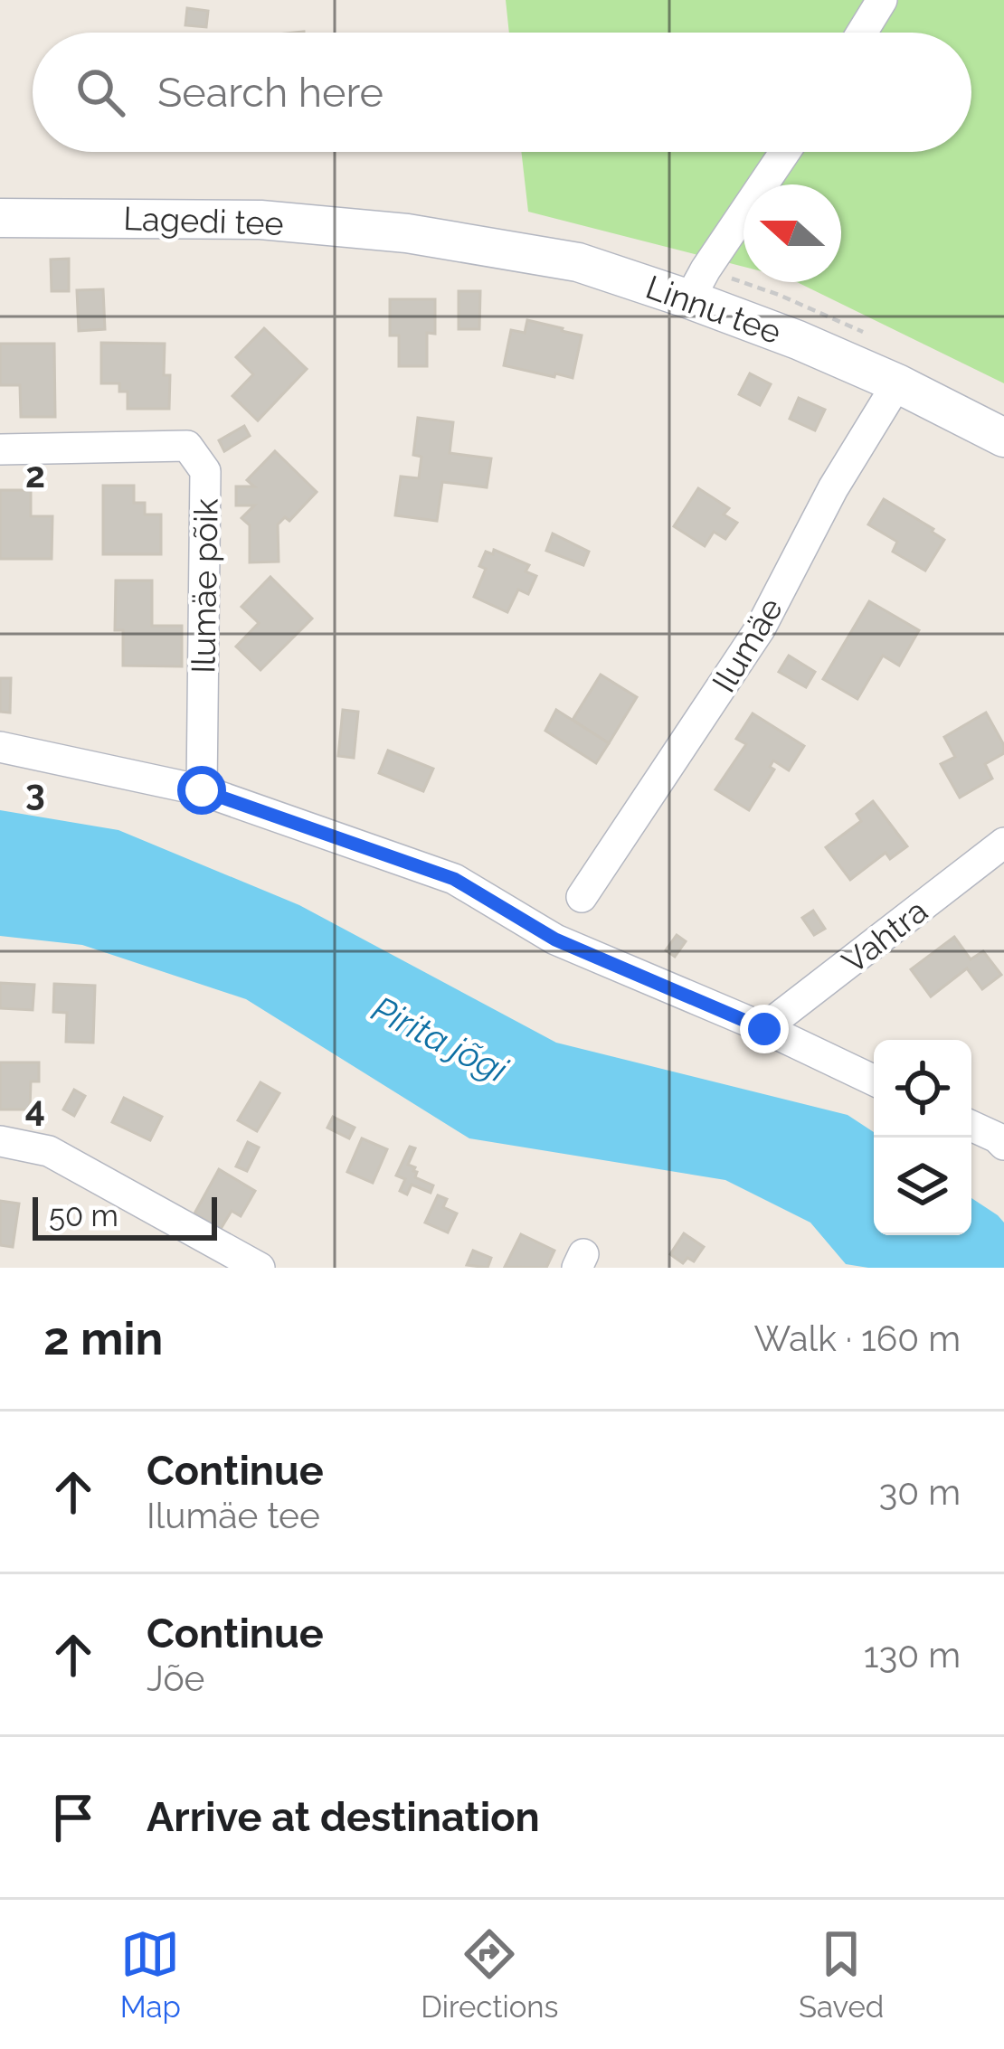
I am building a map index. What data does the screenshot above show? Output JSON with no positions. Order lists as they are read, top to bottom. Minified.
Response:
{"streets":{"street":["Lagedi tee","Linnu tee","Ilumäe põik","Ilumäe","Vahtra"]},"crossings":[["Lagedi tee","Linnu tee"],["Linnu tee","Ilumäe"]],"water":["Pirita jõgi"],"scale_bar":"50 m","north":"left","page":{"search":"Search here","scale":"50 m","heading":["2 min","Walk · 160 m"],"list":[["Continue","Ilumäe tee","30 m"],["Continue","Jõe","130 m"],"Arrive at destination"],"nav":["Map","Directions","Saved"]},"grid":{"rows":["2","3","4"]}}
